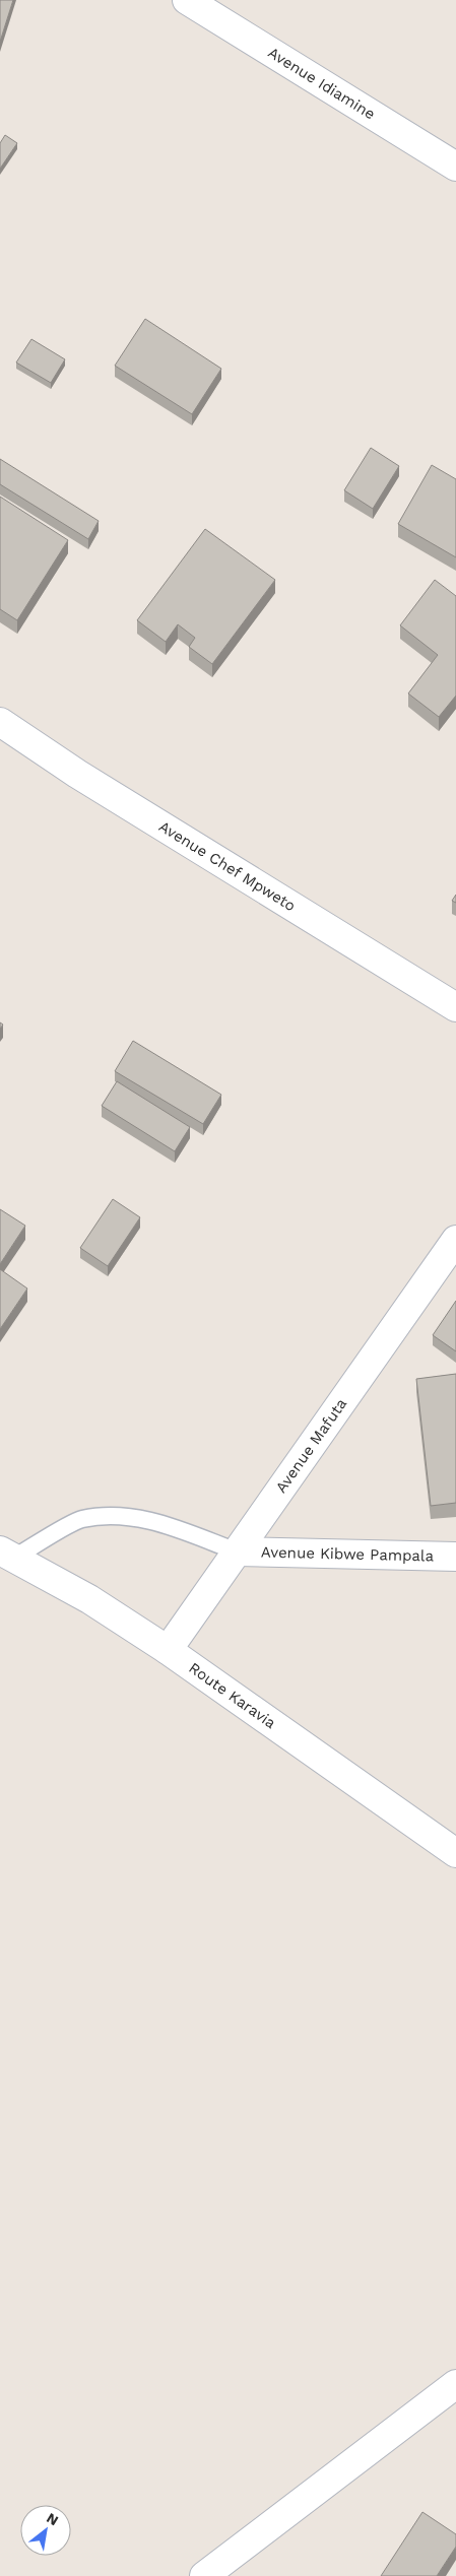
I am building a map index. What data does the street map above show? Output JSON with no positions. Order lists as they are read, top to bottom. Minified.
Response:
{"streets":{"street":["Avenue Idiamine","Avenue Chef Mpweto","Avenue Mafuta","Avenue Kibwe Pampala","Route Karavia"]},"crossings":[["Avenue Mafuta","Avenue Kibwe Pampala"],["Avenue Mafuta","Route Karavia"]],"north":"top right"}
